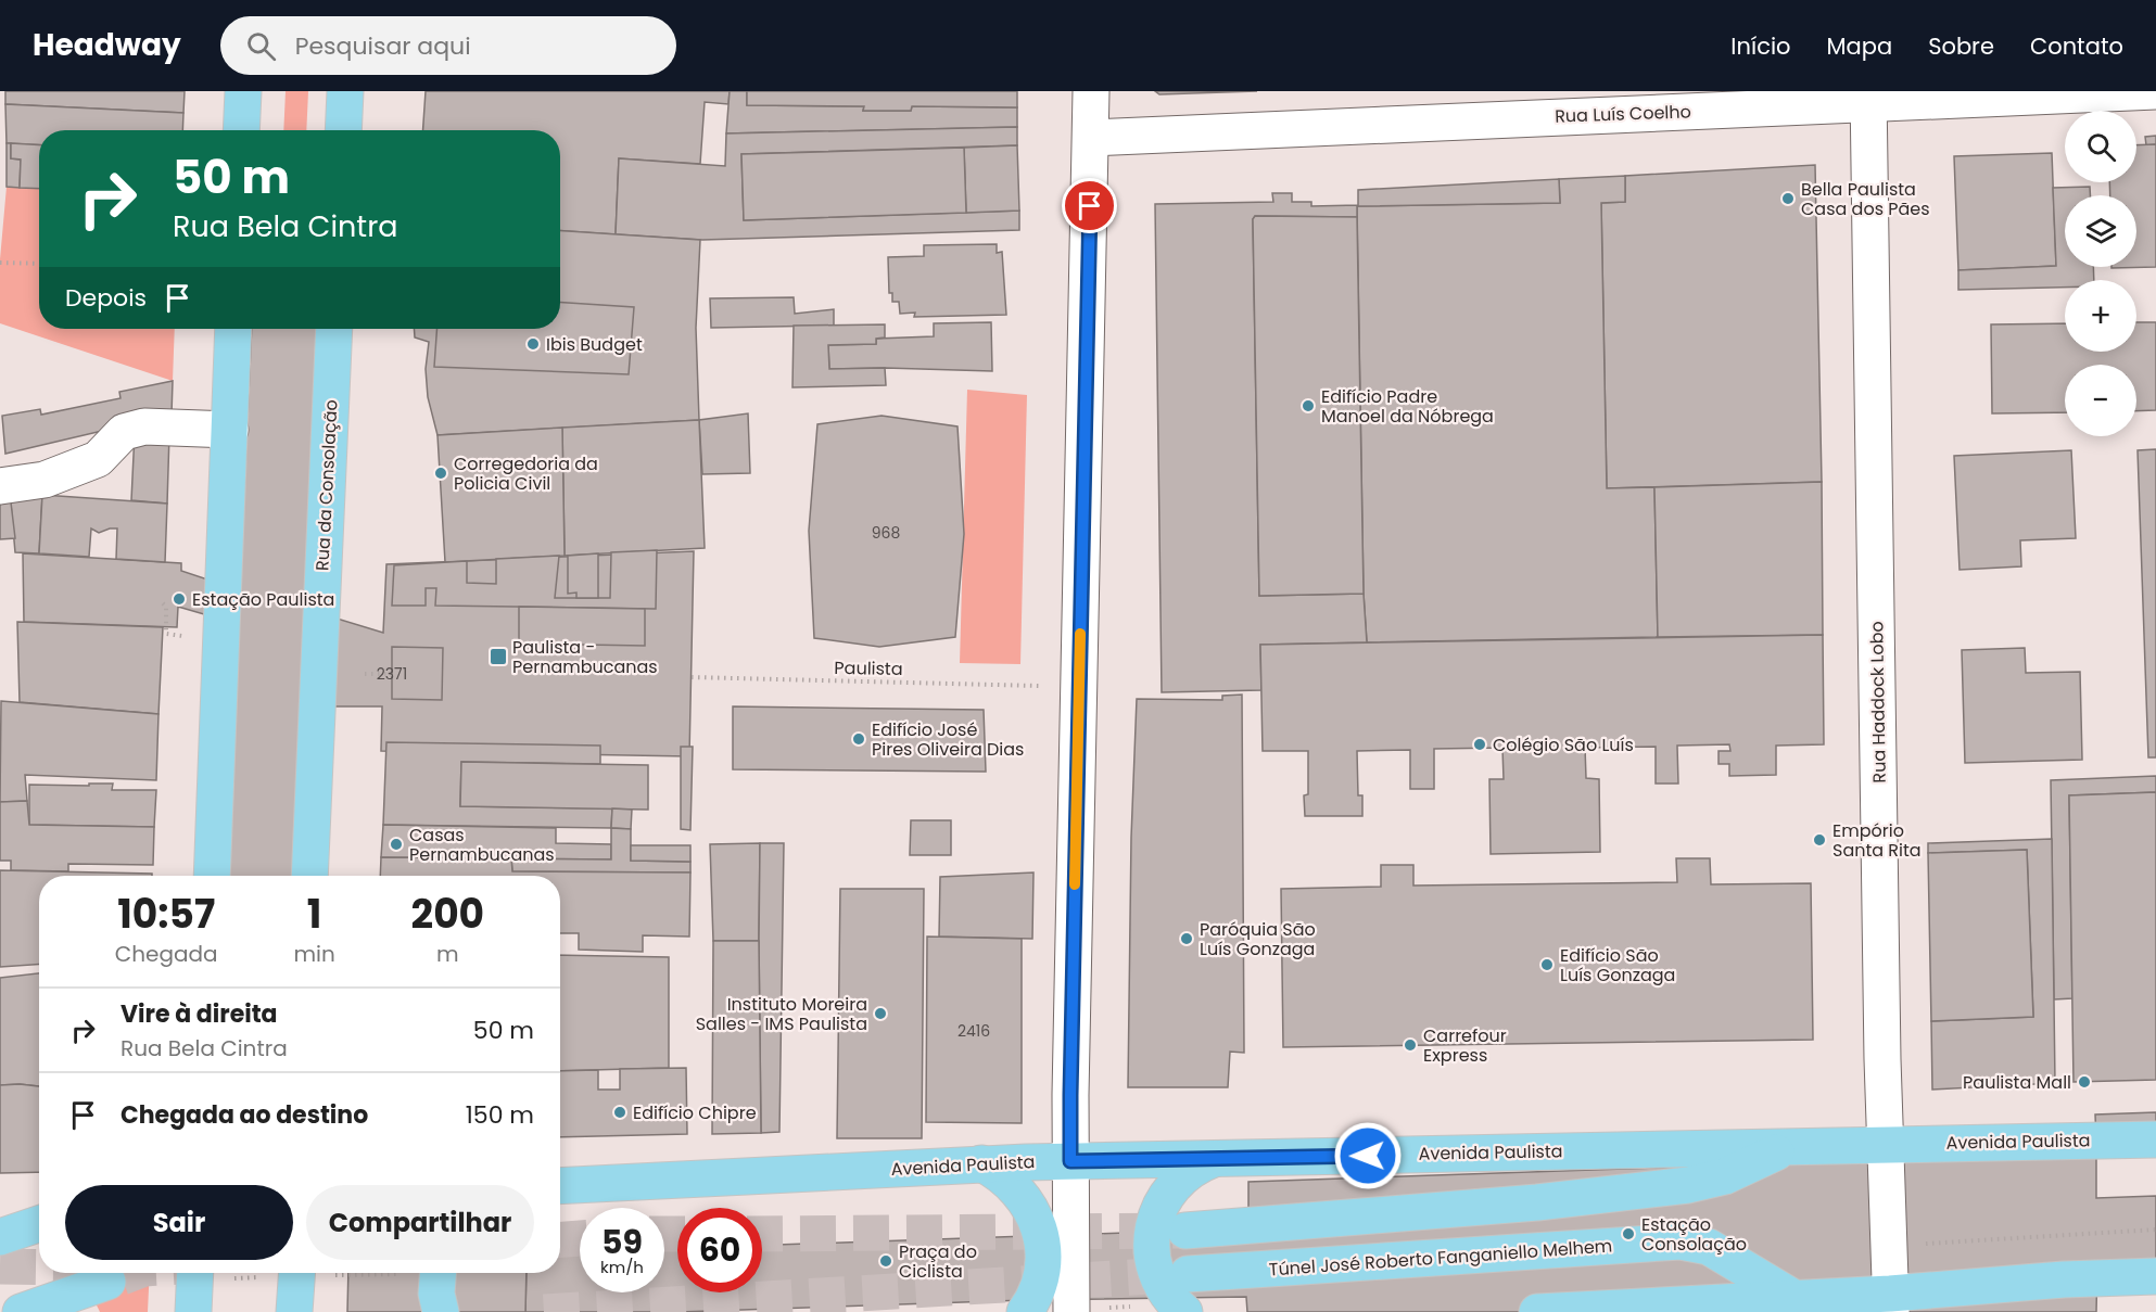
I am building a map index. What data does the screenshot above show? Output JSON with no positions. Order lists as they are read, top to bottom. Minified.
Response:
{"streets":{"main road":["Rua da Consolação","Avenida Paulista","Túnel José Roberto Fanganiello Melhem"],"street":["Rua Luís Coelho","Rua Haddock Lobo"],"path":["Paulista"]},"crossings":[["Rua Luís Coelho","Rua Haddock Lobo"],["Rua Haddock Lobo","Avenida Paulista"]],"places":{"other":["Bella Paulista Casa dos Pães","Ibis Budget","Edifício Padre Manoel da Nóbrega","Corregedoria da Policia Civil","Estação Paulista","Edifício José Pires Oliveira Dias","Colégio São Luís","Empório Santa Rita","Casas Pernambucanas","Paróquia São Luís Gonzaga","Edifício São Luís Gonzaga","Instituto Moreira Salles - IMS Paulista","Carrefour Express","Paulista Mall","Edifício Chipre","Estação Consolação","Praça do Ciclista"],"transit":["Paulista - Pernambucanas"]},"house_numbers":["968","2371","2416"],"page":{"header":"Headway","search":"Pesquisar aqui","nav":["Início","Mapa","Sobre","Contato"],"map_buttons":["+","−"],"turn":["50 m","Rua Bela Cintra"],"then":"Depois","eta":["10:57","Chegada","1","min","200","m"],"list":[{"name":"Vire à direita","note":"Rua Bela Cintra","value":"50 m"},{"name":"Chegada ao destino","value":"150 m"}],"buttons":["Sair","Compartilhar"],"speed":"59 km/h","limit":"60"}}
